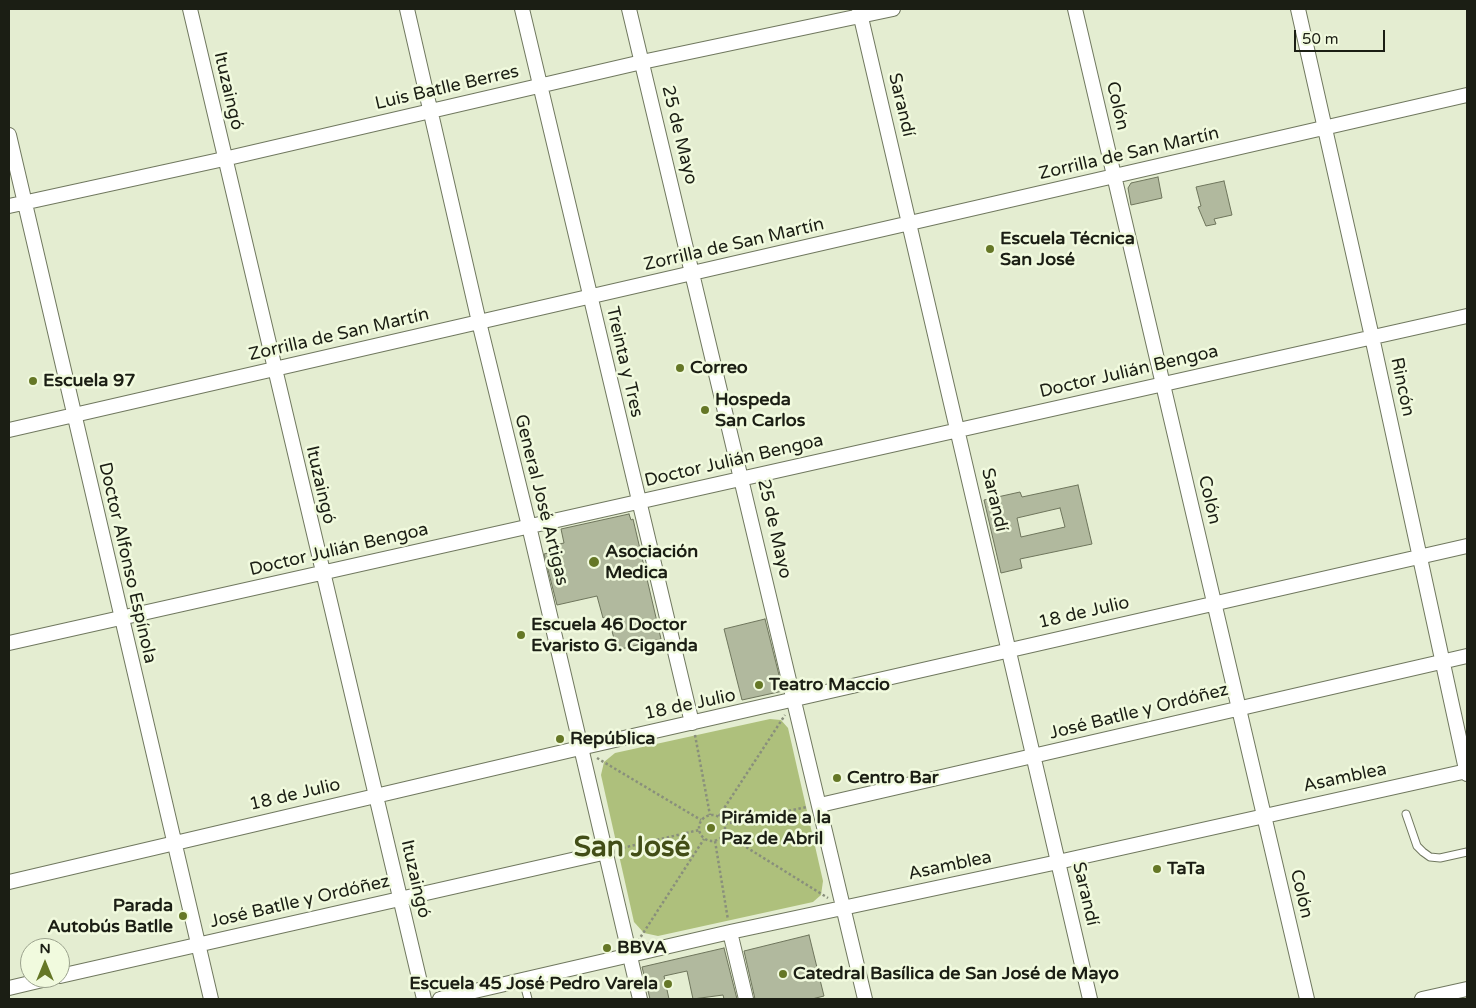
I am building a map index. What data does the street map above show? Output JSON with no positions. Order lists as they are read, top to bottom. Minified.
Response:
{"streets":{"street":["Luis Batlle Berres","Ituzaingó","Sarandí","Colón","25 de Mayo","Zorrilla de San Martín","Treinta y Tres","Doctor Julián Bengoa","Rincón","General José Artigas","Doctor Alfonso Espínola","18 de Julio","José Batlle y Ordóñez","Asamblea"]},"crossings":[["Luis Batlle Berres","Ituzaingó"],["Luis Batlle Berres","Sarandí"],["Luis Batlle Berres","25 de Mayo"],["Luis Batlle Berres","Treinta y Tres"],["Luis Batlle Berres","General José Artigas"],["Luis Batlle Berres","Doctor Alfonso Espínola"],["Ituzaingó","Zorrilla de San Martín"],["Ituzaingó","Doctor Julián Bengoa"],["Ituzaingó","18 de Julio"],["Ituzaingó","José Batlle y Ordóñez"],["Sarandí","Zorrilla de San Martín"],["Sarandí","Doctor Julián Bengoa"],["Sarandí","18 de Julio"],["Sarandí","José Batlle y Ordóñez"],["Sarandí","Asamblea"],["Colón","Zorrilla de San Martín"],["Colón","Doctor Julián Bengoa"],["Colón","18 de Julio"],["Colón","José Batlle y Ordóñez"],["Colón","Asamblea"],["25 de Mayo","Zorrilla de San Martín"],["25 de Mayo","Doctor Julián Bengoa"],["25 de Mayo","18 de Julio"],["25 de Mayo","José Batlle y Ordóñez"],["25 de Mayo","Asamblea"],["Zorrilla de San Martín","Treinta y Tres"],["Zorrilla de San Martín","Rincón"],["Zorrilla de San Martín","General José Artigas"],["Zorrilla de San Martín","Doctor Alfonso Espínola"],["Treinta y Tres","Doctor Julián Bengoa"],["Treinta y Tres","18 de Julio"],["Doctor Julián Bengoa","Rincón"],["Doctor Julián Bengoa","General José Artigas"],["Doctor Julián Bengoa","Doctor Alfonso Espínola"],["Rincón","18 de Julio"],["Rincón","José Batlle y Ordóñez"],["Rincón","Asamblea"],["General José Artigas","18 de Julio"],["General José Artigas","José Batlle y Ordóñez"],["General José Artigas","Asamblea"],["Doctor Alfonso Espínola","18 de Julio"],["Doctor Alfonso Espínola","José Batlle y Ordóñez"]],"districts":["San José"],"places":["Escuela Técnica San José","Correo","Escuela 97","Hospeda San Carlos","Asociación Medica","Escuela 46 Doctor Evaristo G. Ciganda","Teatro Maccio","República","Centro Bar","Pirámide a la Paz de Abril","TaTa","Parada Autobús Batlle","BBVA","Catedral Basílica de San José de Mayo","Escuela 45 José Pedro Varela"],"scale_bar":"50 m","north":"top"}
